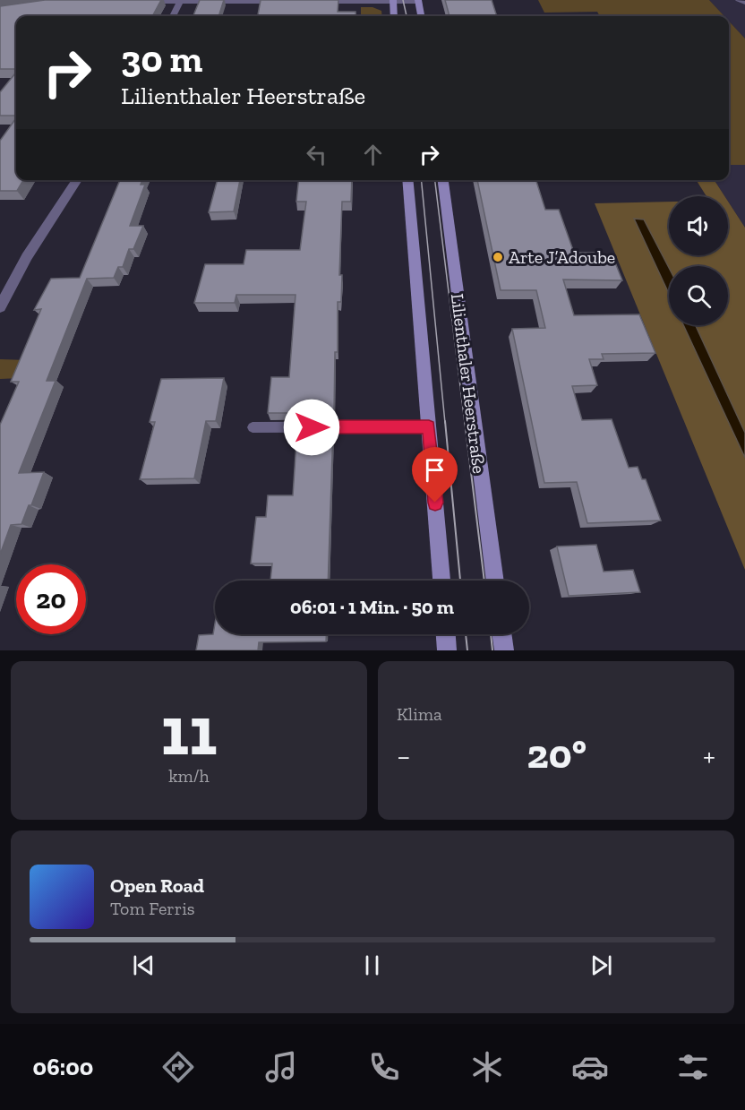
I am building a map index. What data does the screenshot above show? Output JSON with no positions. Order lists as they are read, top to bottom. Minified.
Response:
{"streets":{"main road":["Lilienthaler Heerstraße"]},"places":["Arte J’Adoube"],"page":{"turn":["30 m","Lilienthaler Heerstraße"],"limit":"20","trip":"06:01 · 1 Min. · 50 m","tile":[["11","km/h"],"Klima"],"heat":["−","20°","+"],"song":["Open Road","Tom Ferris"],"tabs":"06:00"}}
